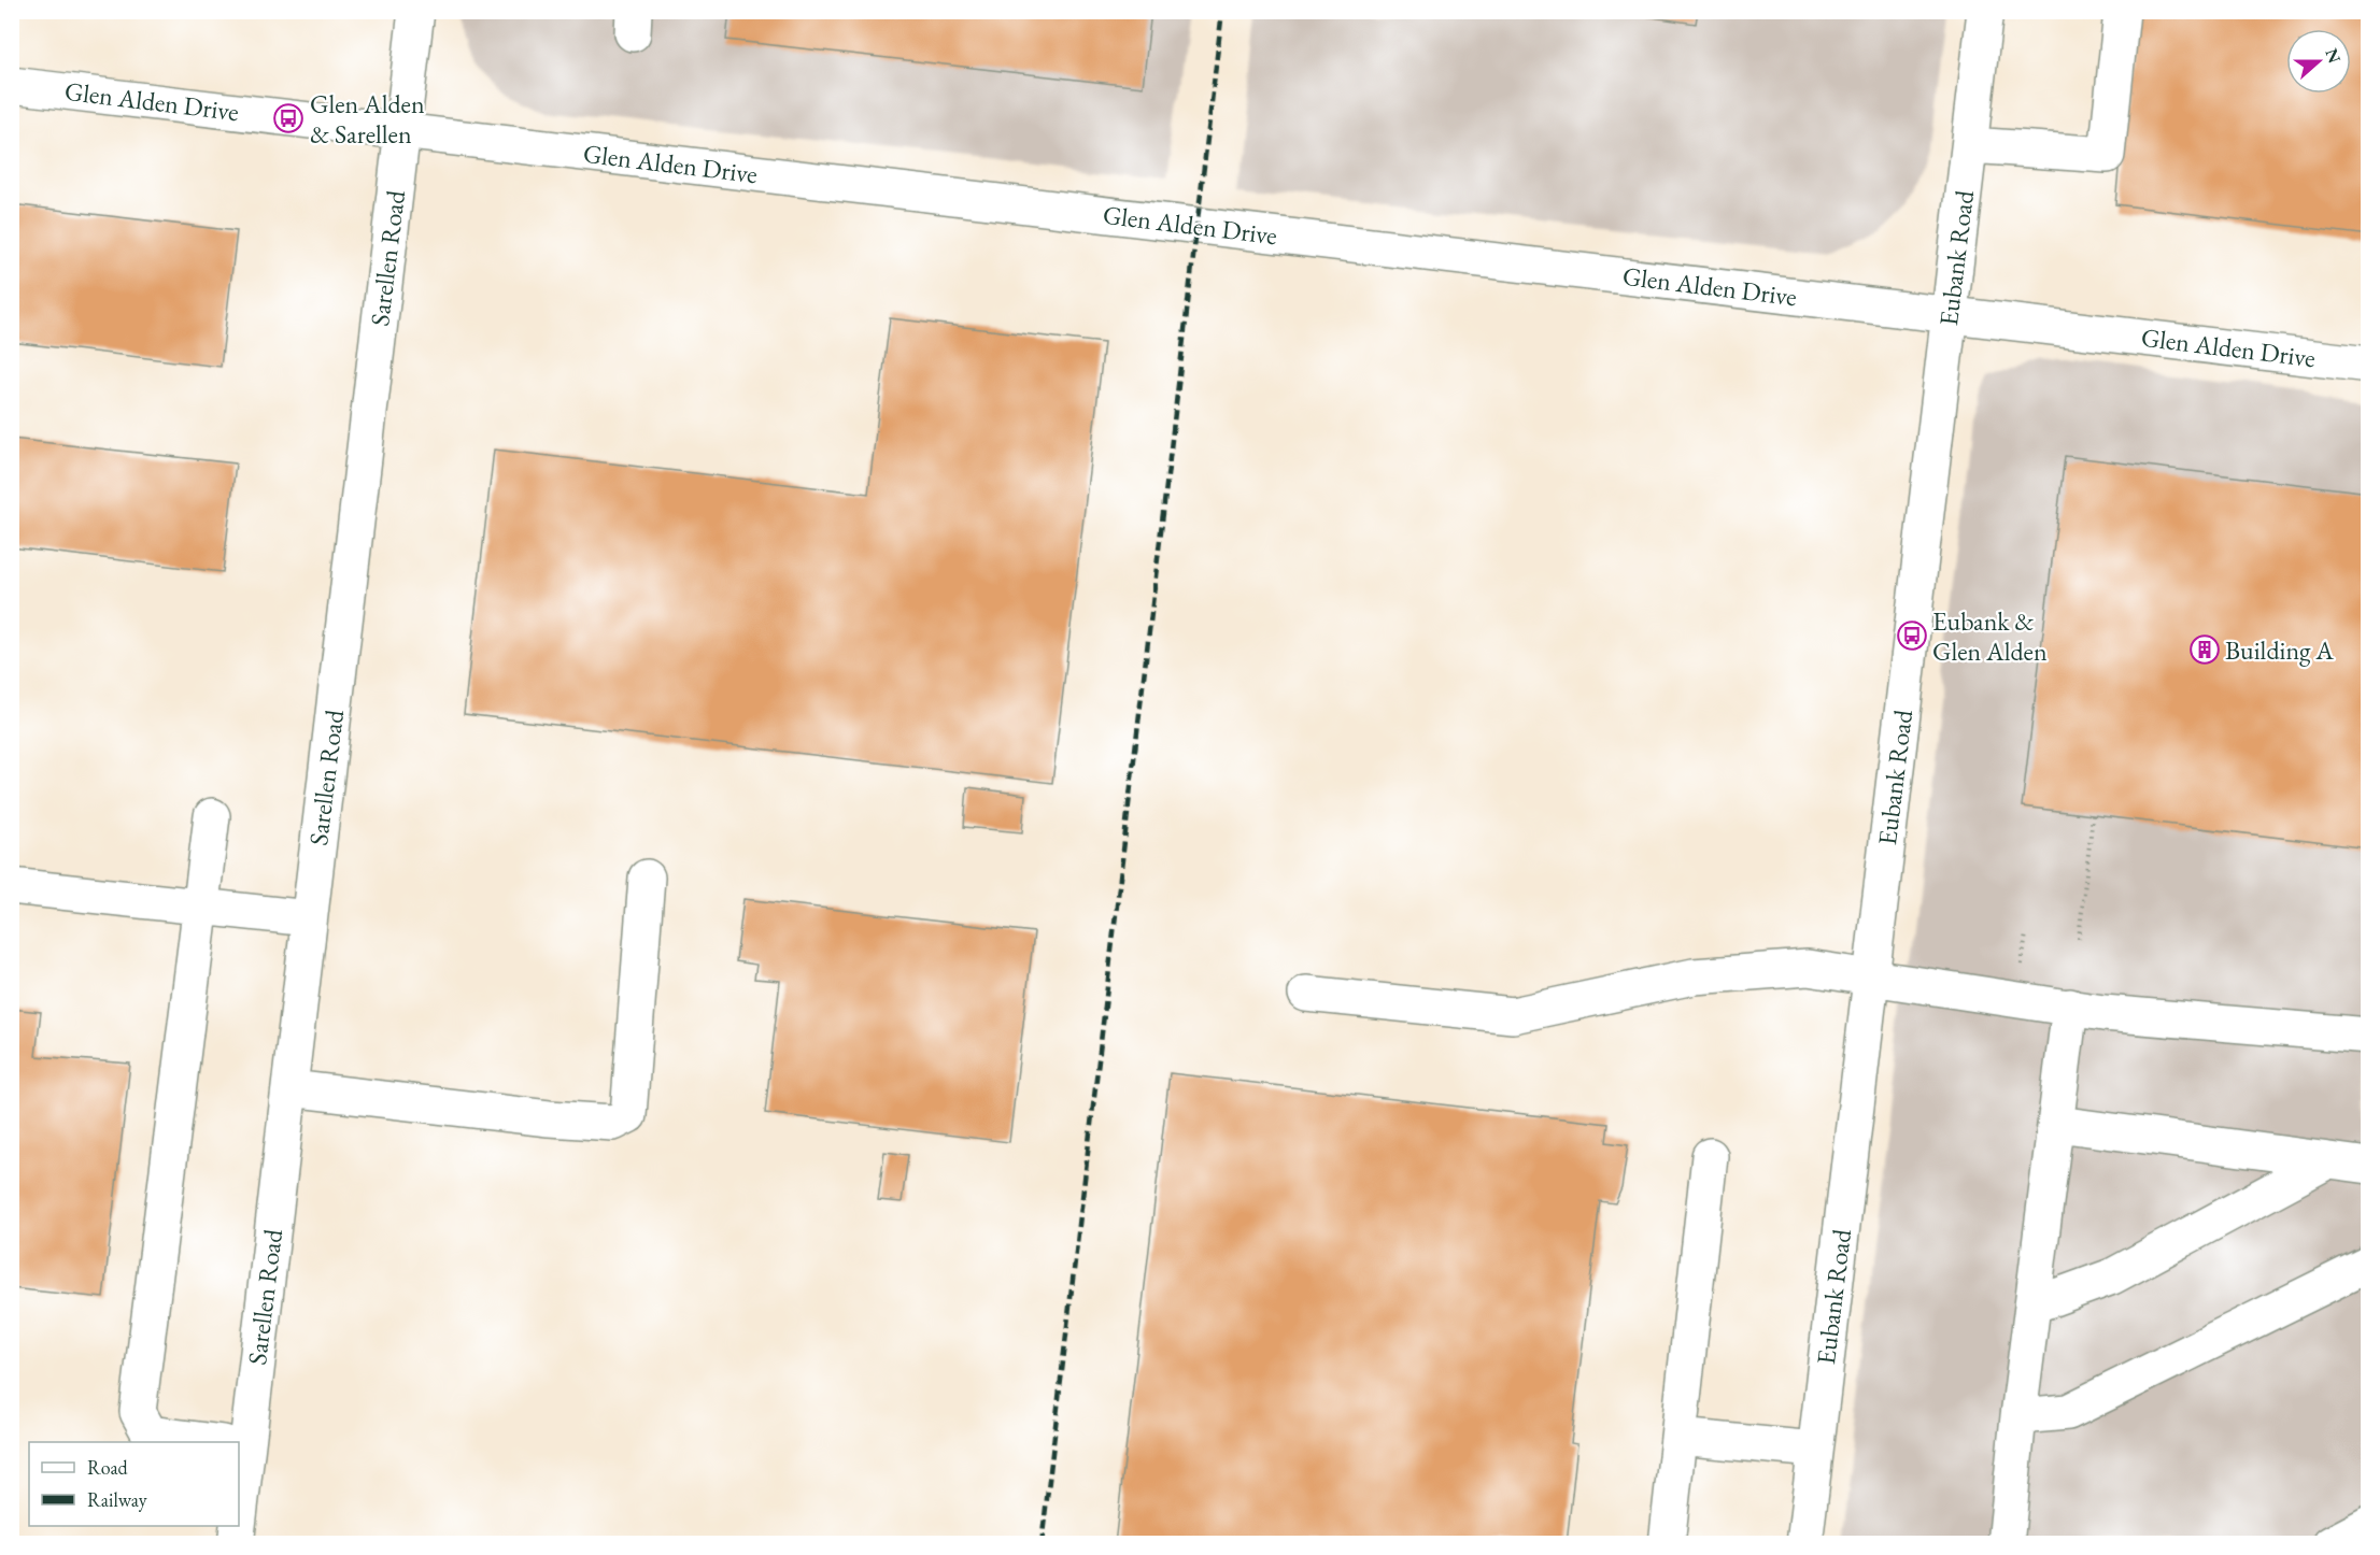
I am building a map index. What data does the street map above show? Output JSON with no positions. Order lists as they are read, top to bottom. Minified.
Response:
{"streets":{"street":["Glen Alden Drive","Sarellen Road","Eubank Road"]},"crossings":[["Glen Alden Drive","Sarellen Road"],["Glen Alden Drive","Eubank Road"]],"places":{"bus stop":["Glen Alden & Sarellen","Eubank & Glen Alden"],"building":["Building A"]},"legend":["Road","Railway"],"north":"right"}
